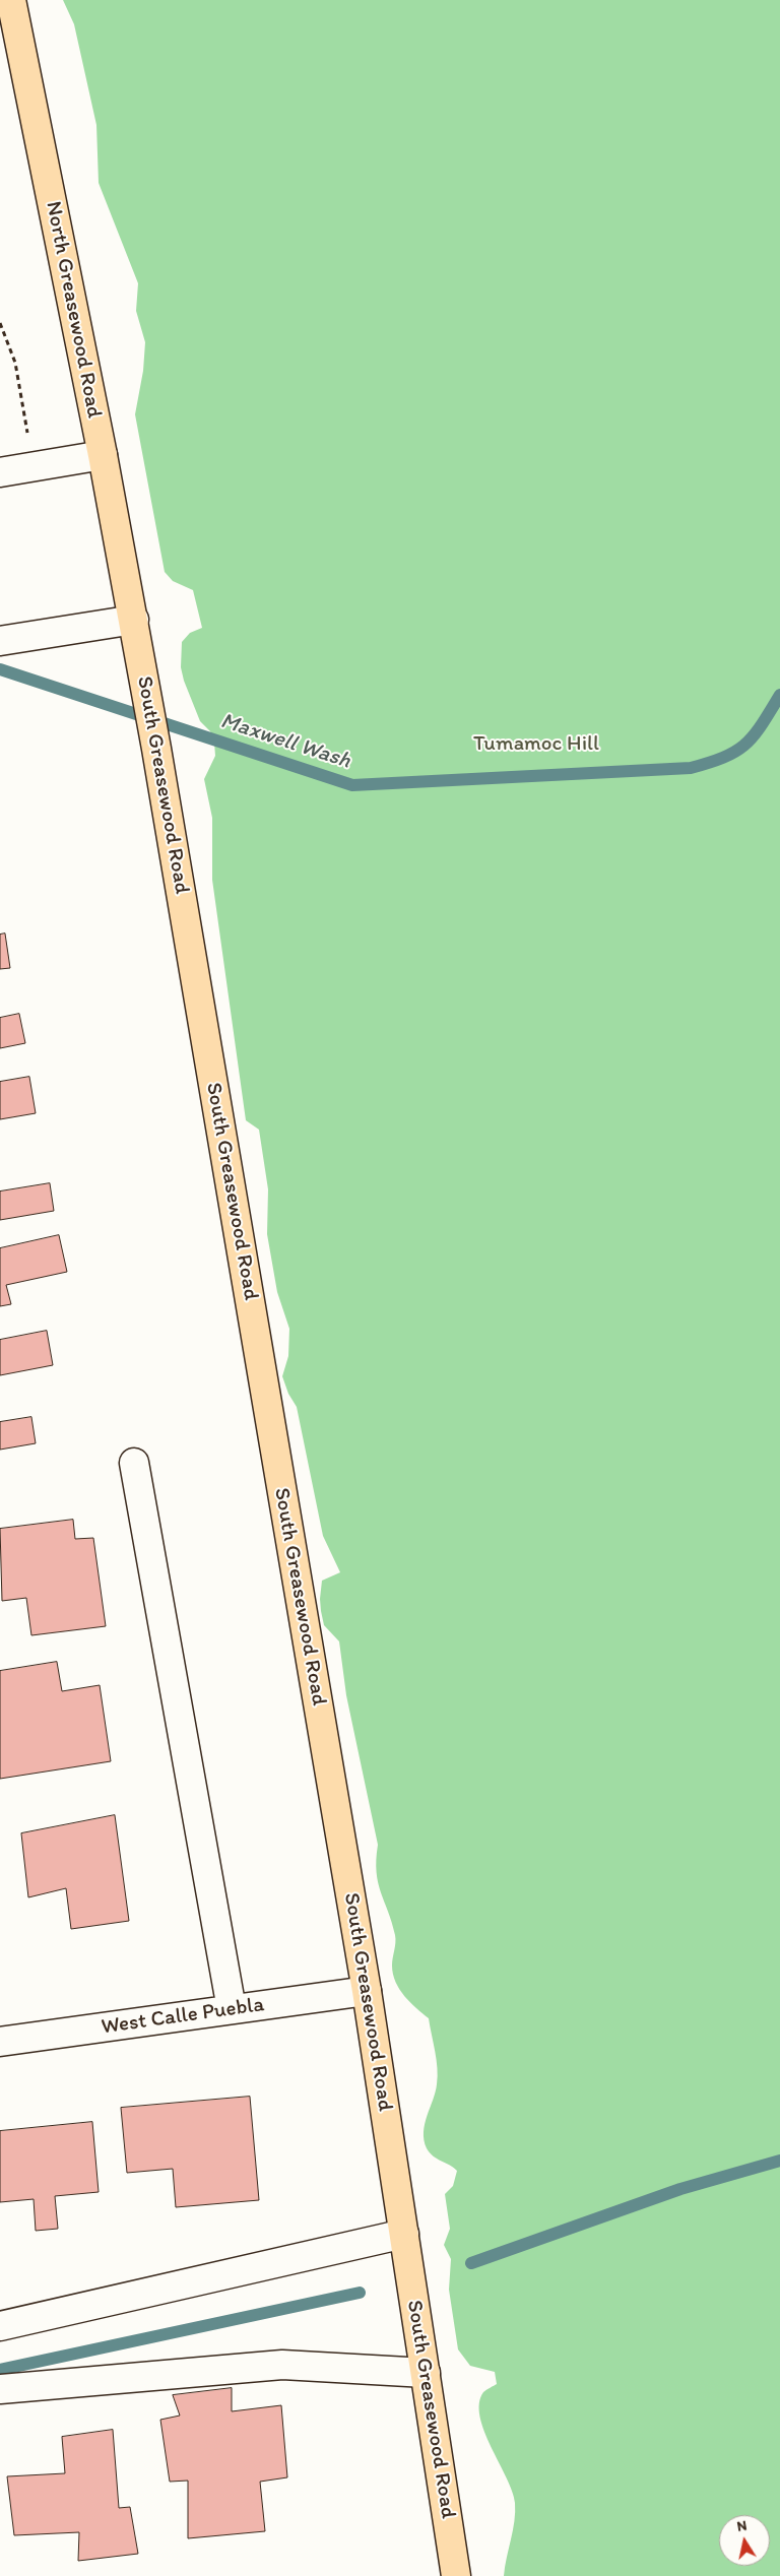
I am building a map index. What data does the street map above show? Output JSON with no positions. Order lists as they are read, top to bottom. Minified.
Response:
{"streets":{"main road":["North Greasewood Road","South Greasewood Road"],"street":["West Calle Puebla"]},"crossings":[["North Greasewood Road","South Greasewood Road"],["South Greasewood Road","West Calle Puebla"]],"water":["Maxwell Wash"],"parks":["Tumamoc Hill"],"north":"top"}
